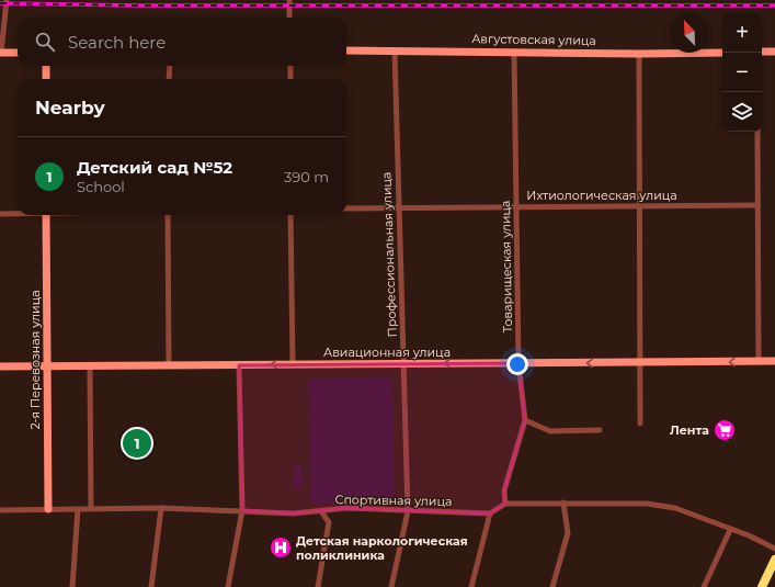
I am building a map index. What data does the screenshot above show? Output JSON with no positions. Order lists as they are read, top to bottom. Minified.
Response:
{"streets":{"main road":["Августовская улица","Авиационная улица","2-я Перевозная улица"],"street":["Ихтиологическая улица","Профессиональная улица","Товарищеская улица","Спортивная улица"]},"crossings":[["Августовская улица","Профессиональная улица"],["Августовская улица","Товарищеская улица"],["Ихтиологическая улица","Профессиональная улица"],["Ихтиологическая улица","Товарищеская улица"],["Профессиональная улица","Авиационная улица"],["Профессиональная улица","Спортивная улица"],["Товарищеская улица","Авиационная улица"],["Авиационная улица","2-я Перевозная улица"],["2-я Перевозная улица","Спортивная улица"]],"one_way":["Авиационная улица"],"places":{"supermarket":["Лента"],"hospital":["Детская наркологическая поликлиника"]},"north":"top left","page":{"map_buttons":["+","−"],"search":"Search here","heading":"Nearby","list":[{"mark":"1","name":"Детский сад №52","note":"School","value":"390 m"}],"pins":"1"}}
